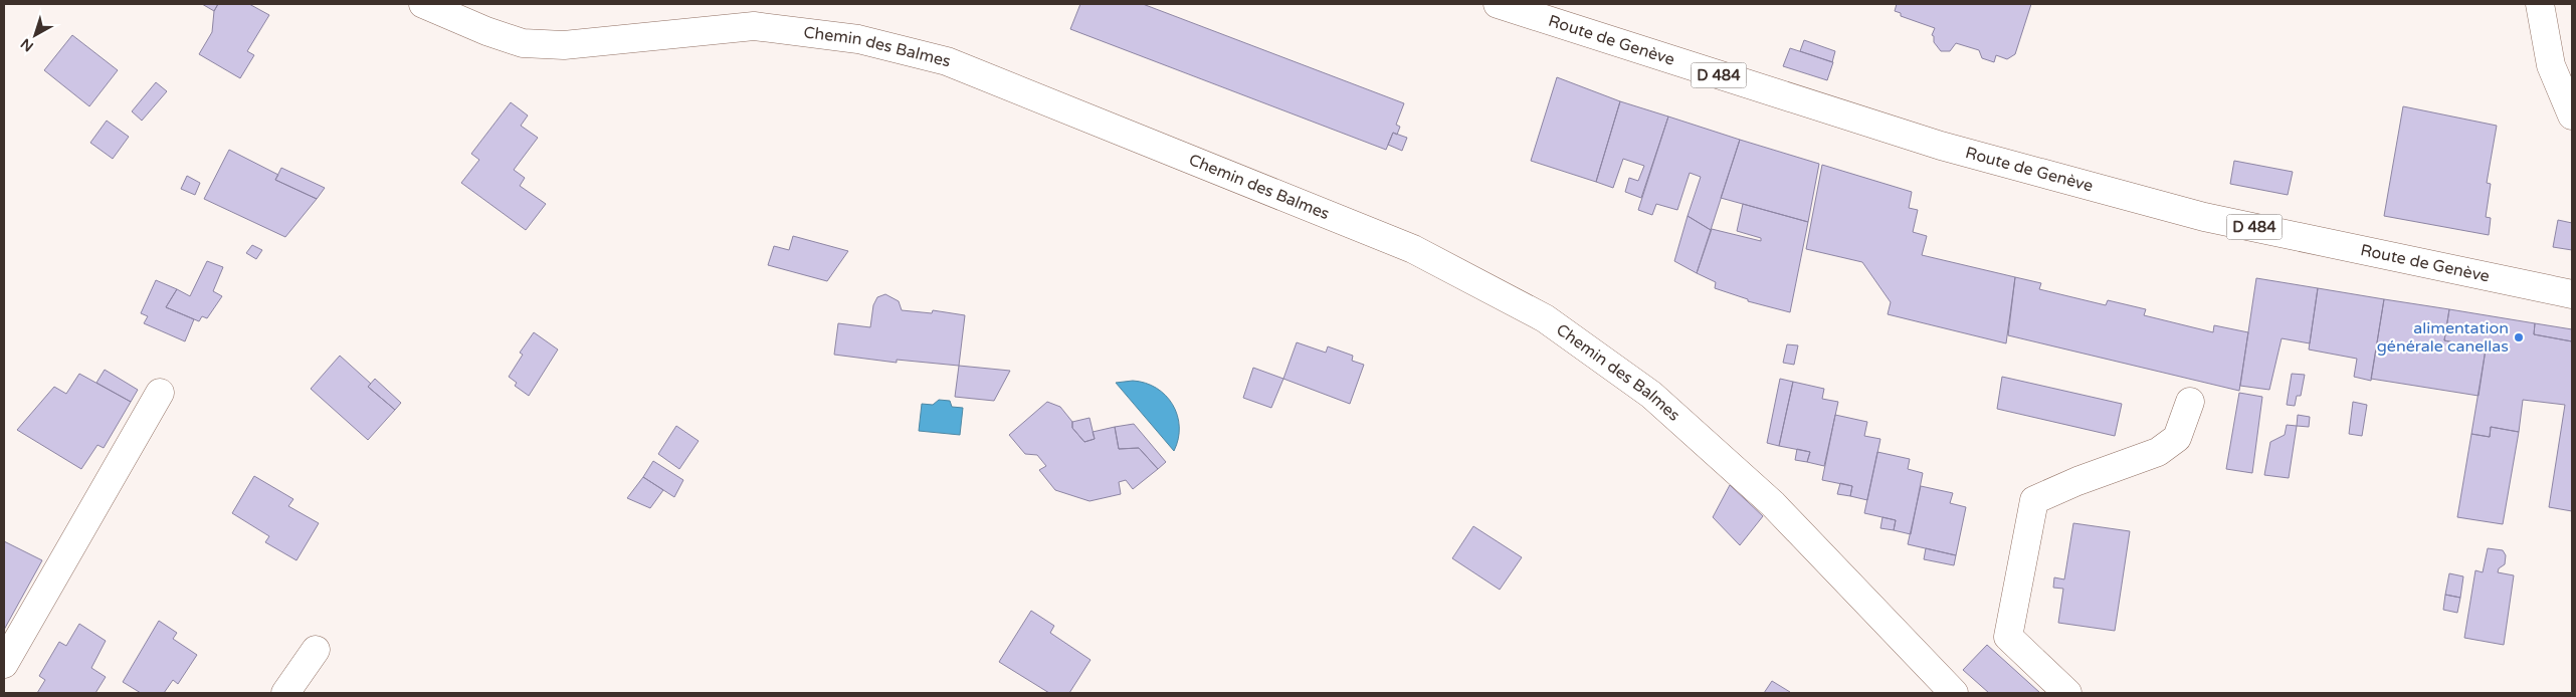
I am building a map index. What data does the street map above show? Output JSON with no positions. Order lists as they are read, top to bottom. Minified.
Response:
{"streets":{"street":["Route de Genève","Chemin des Balmes","D 484"]},"places":["alimentation générale canellas"],"north":"bottom left"}
